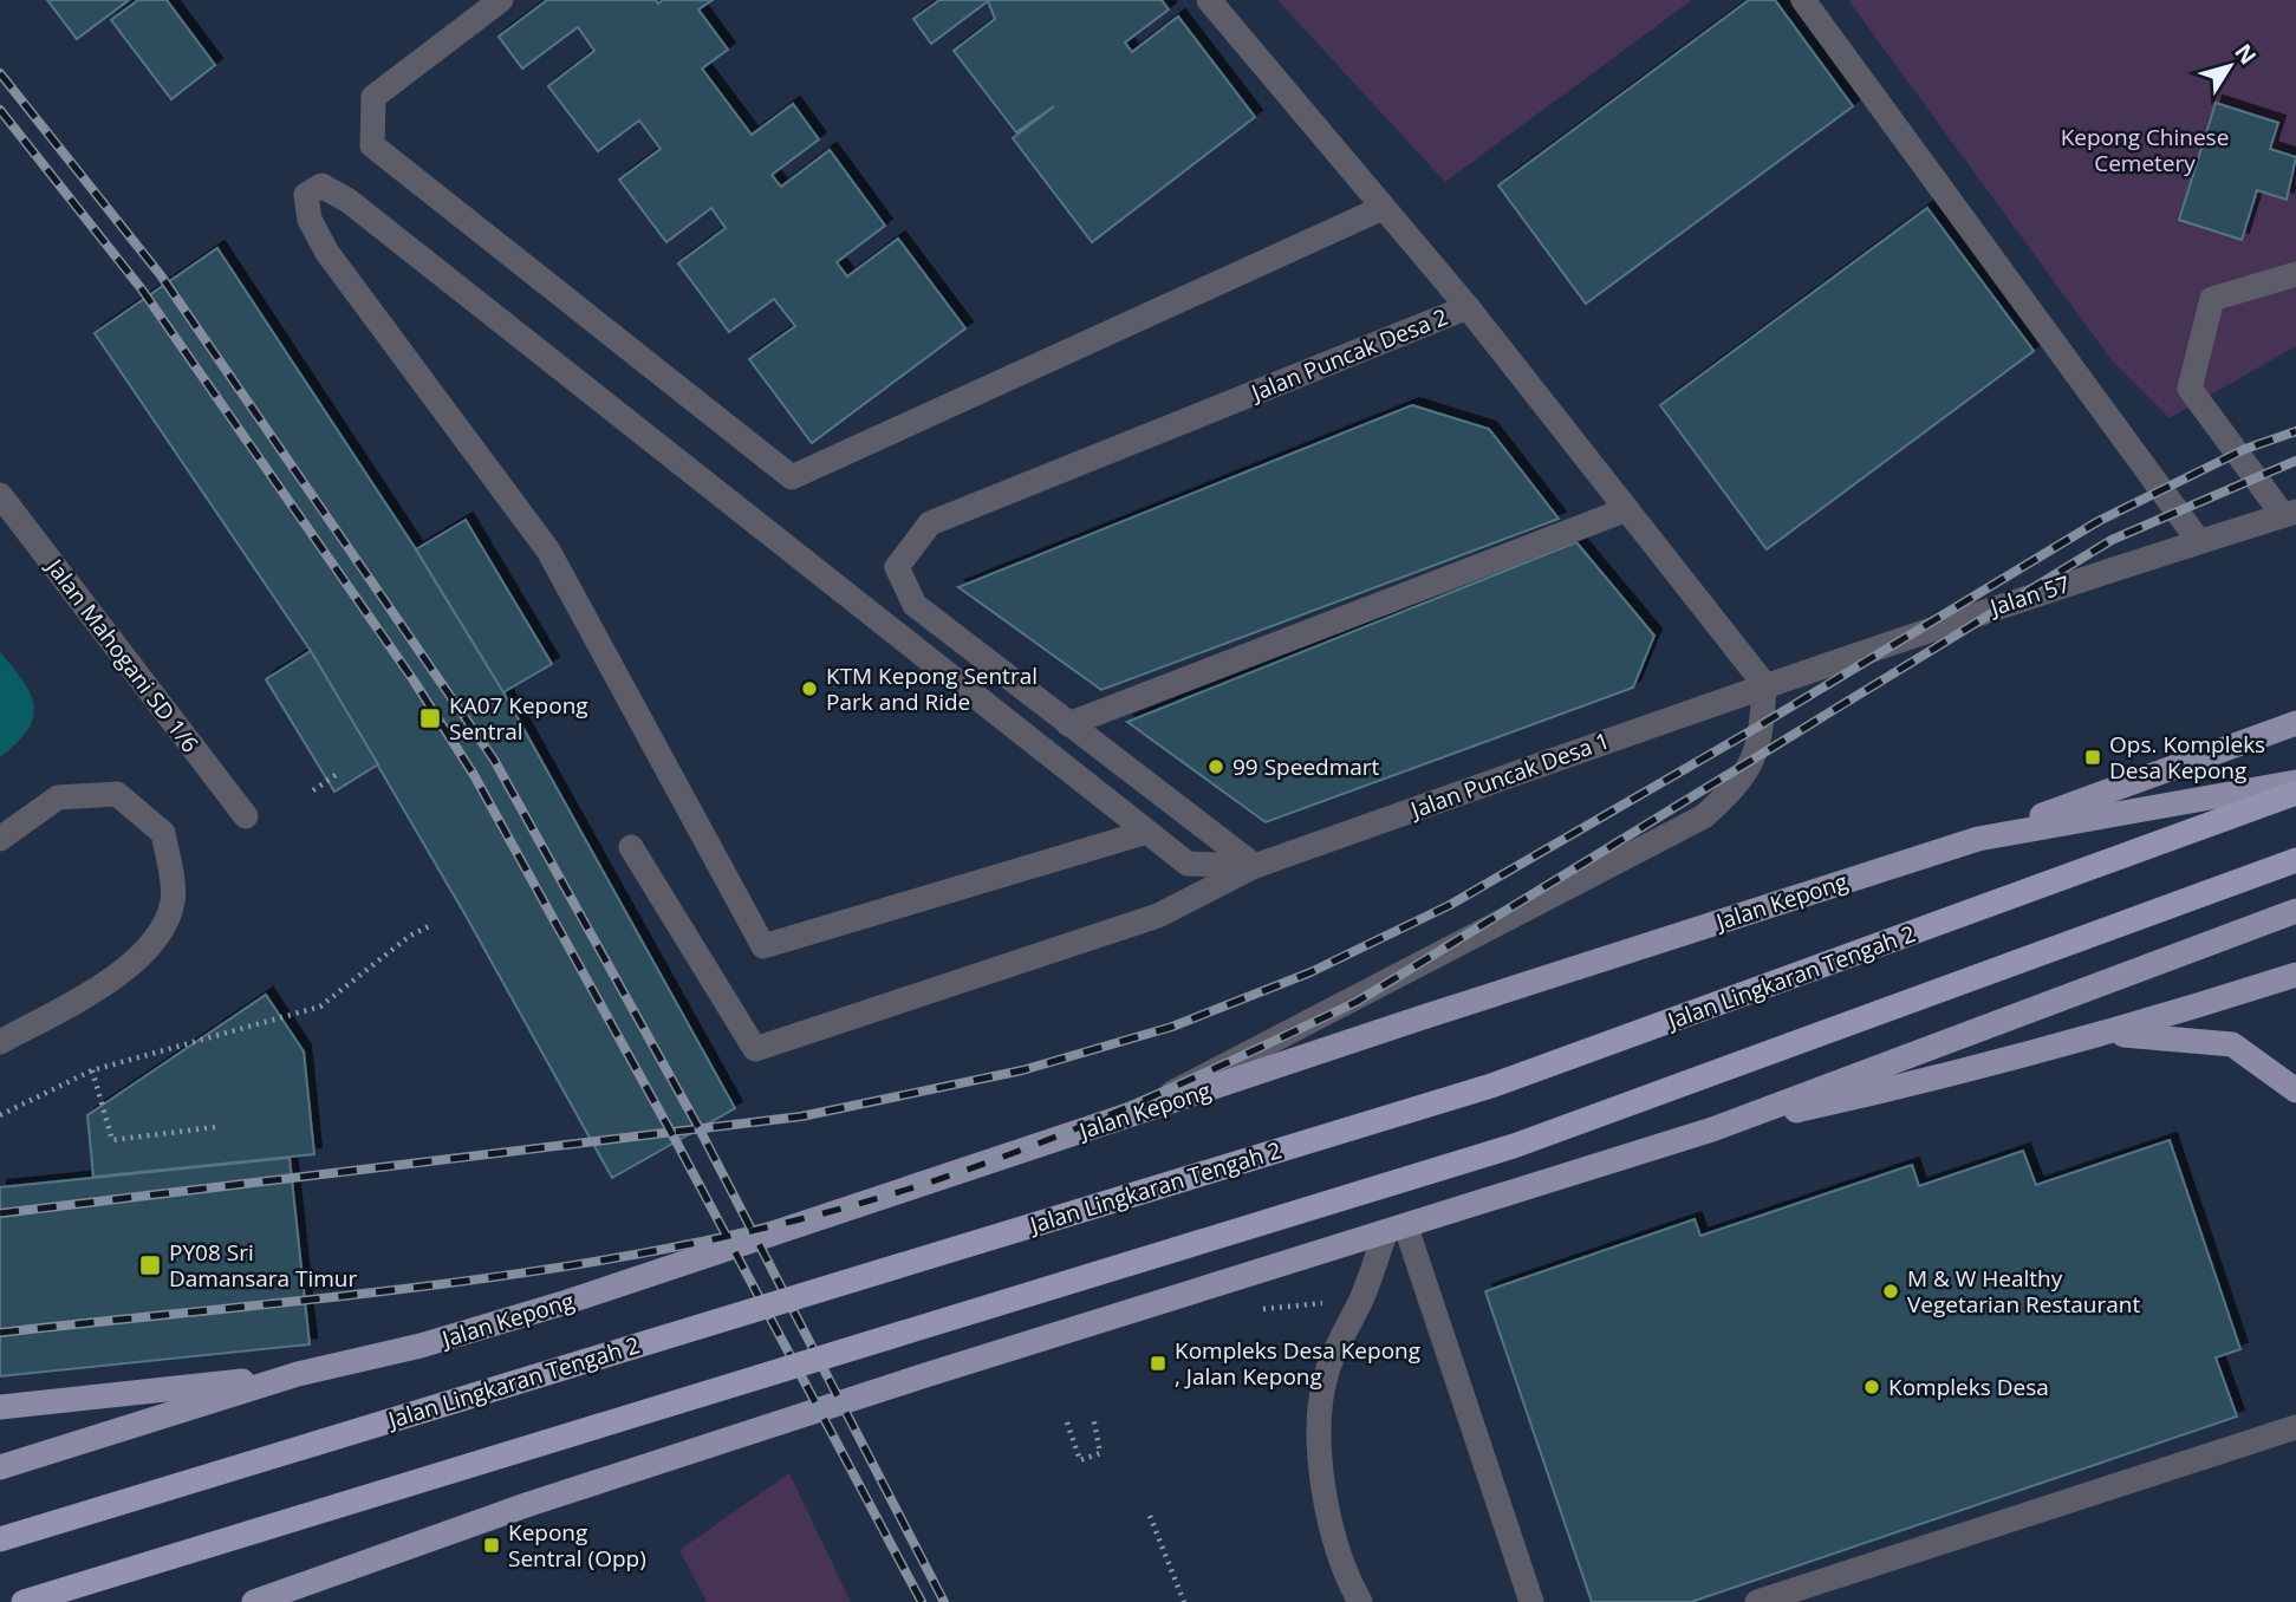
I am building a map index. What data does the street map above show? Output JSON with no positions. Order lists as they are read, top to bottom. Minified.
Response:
{"streets":{"highway":["Jalan Lingkaran Tengah 2"],"main road":["Jalan Kepong"],"street":["Jalan Puncak Desa 2","Jalan 57","Jalan Mahogani SD 1/6","Jalan Puncak Desa 1"]},"crossings":[["Jalan Puncak Desa 2","Jalan 57"],["Jalan Puncak Desa 2","Jalan Puncak Desa 1"],["Jalan 57","Jalan Puncak Desa 1"],["Jalan Kepong","Jalan Lingkaran Tengah 2"]],"parks":["Kepong Chinese Cemetery"],"places":{"other":["KTM Kepong Sentral Park and Ride","99 Speedmart","M & W Healthy Vegetarian Restaurant","Kompleks Desa"],"transit":["KA07 Kepong Sentral","Ops. Kompleks Desa Kepong","PY08 Sri Damansara Timur","Kompleks Desa Kepong , Jalan Kepong","Kepong Sentral (Opp)"]},"north":"top right"}
